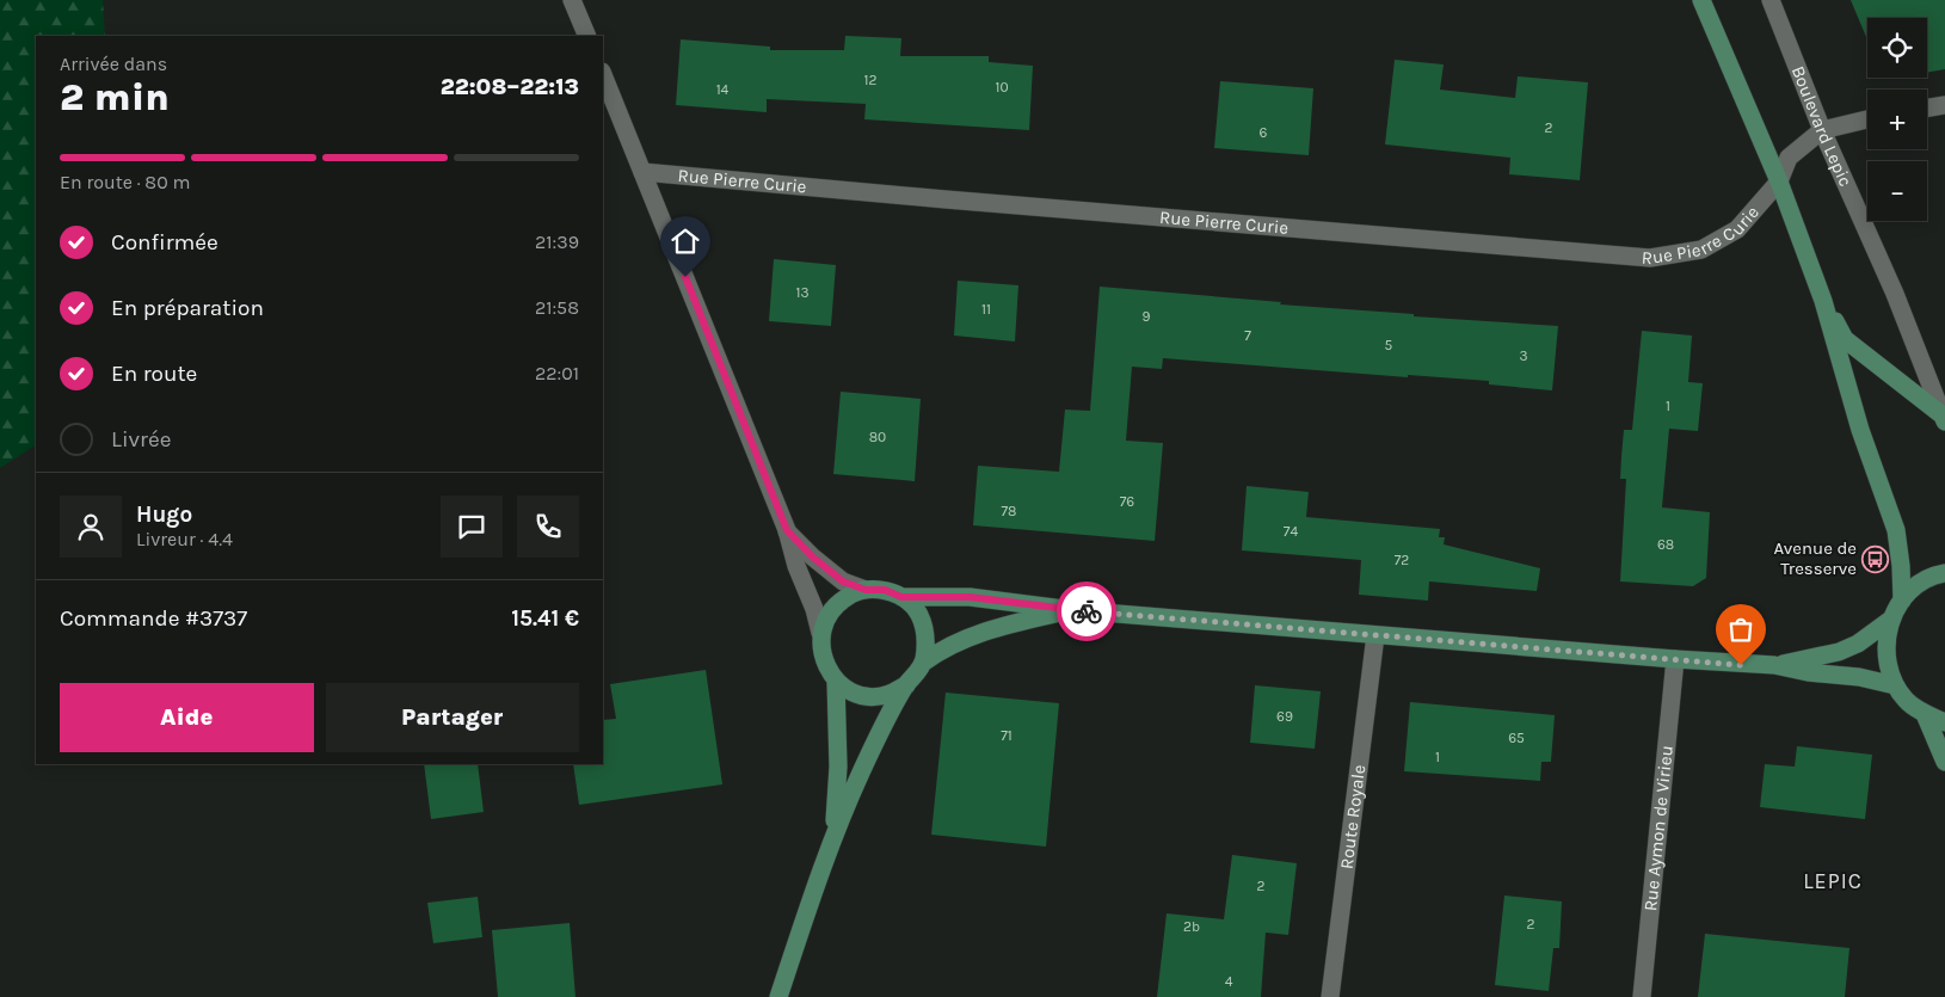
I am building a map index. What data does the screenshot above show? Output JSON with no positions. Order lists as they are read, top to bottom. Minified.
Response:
{"streets":{"street":["Boulevard Lepic","Rue Pierre Curie","Route Royale","Rue Aymon de Virieu"]},"crossings":[["Boulevard Lepic","Rue Pierre Curie"]],"districts":["LEPIC"],"places":{"bus stop":["Avenue de Tresserve"]},"house_numbers":["12","10","14","2","6","13","11","9","7","5","3","1","80","76","78","74","68","72","69","71","65","1","2","2","2b","4"],"page":{"map_buttons":["+","−"],"heading":["2 min","Arrivée dans","22:08–22:13"],"panel":["Hugo","Livreur · 4.4","Commande #3737","15.41 €"],"bar":"En route · 80 m","list":[["Confirmée","21:39"],["En préparation","21:58"],["En route","22:01"],"Livrée"],"buttons":["Aide","Partager"]}}
